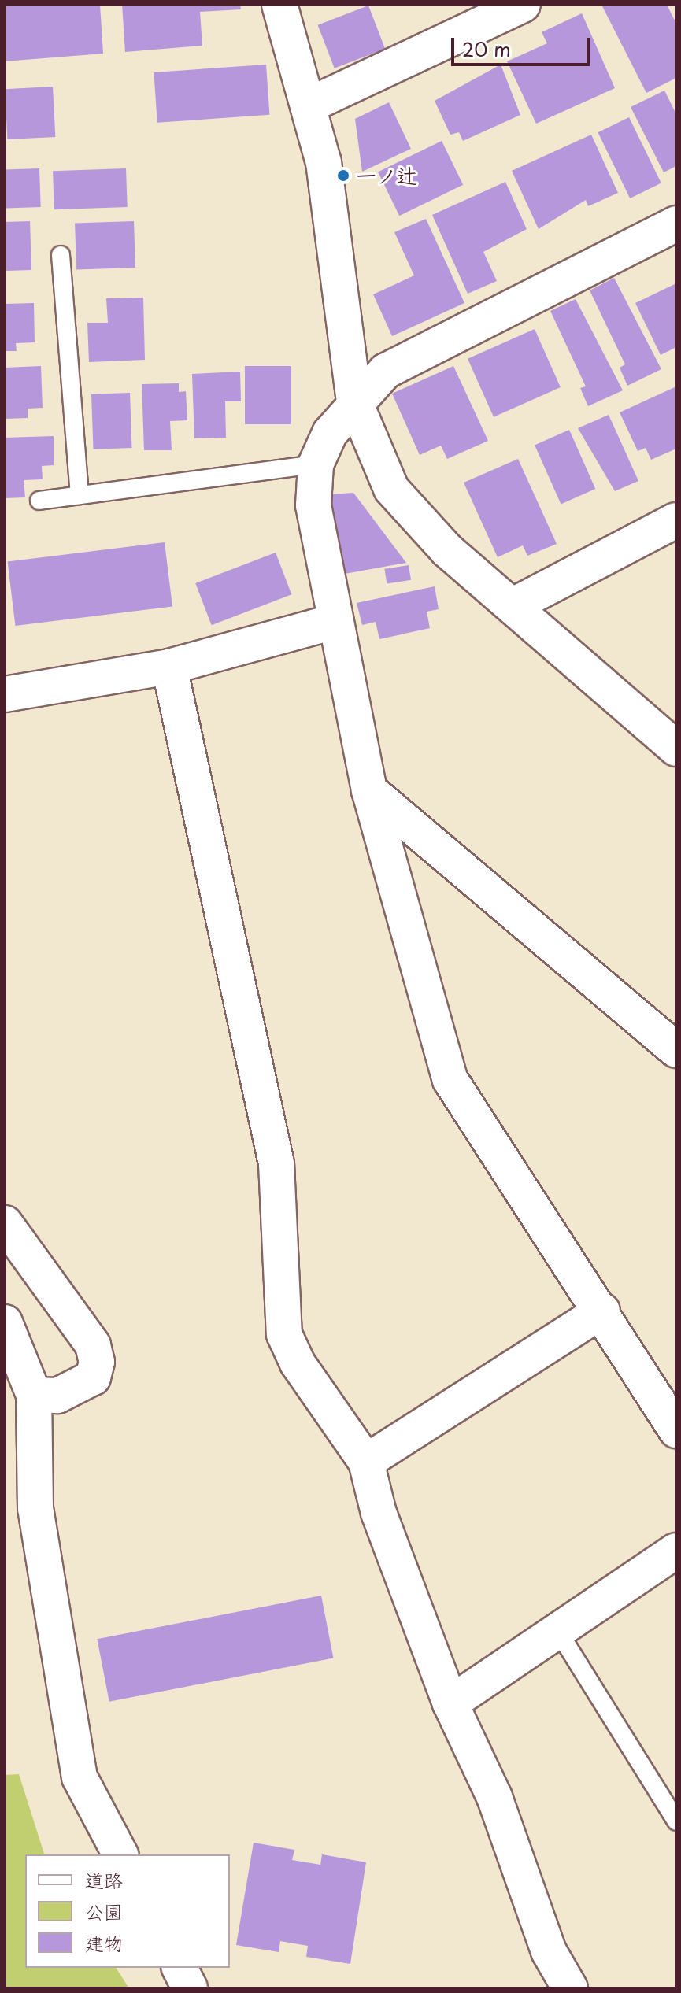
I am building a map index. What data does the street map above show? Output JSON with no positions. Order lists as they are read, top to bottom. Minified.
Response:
{"places":["一ノ辻"],"legend":["道路","公園","建物"],"scale_bar":"20 m"}
